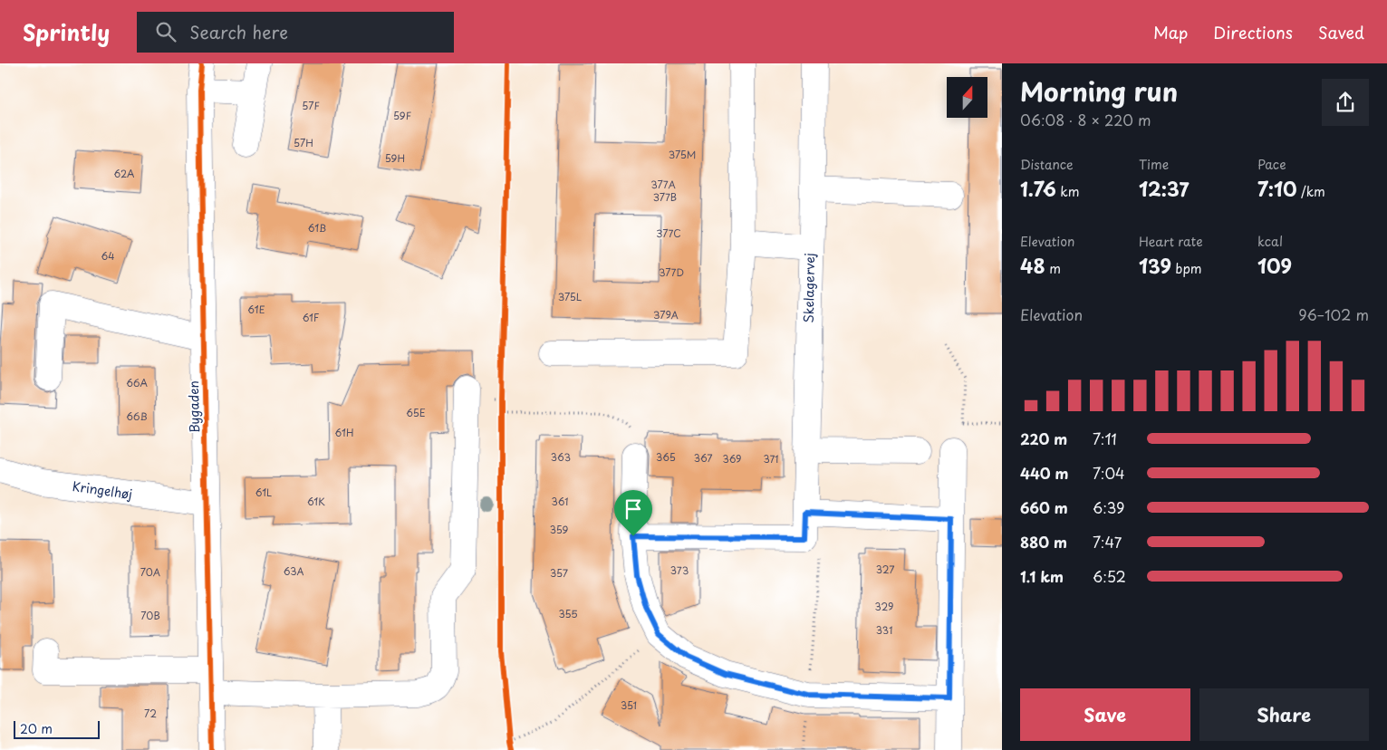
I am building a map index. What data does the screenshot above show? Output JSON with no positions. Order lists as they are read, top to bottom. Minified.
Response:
{"streets":{"street":["Skelagervej","Bygaden","Kringelhøj"]},"crossings":[["Bygaden","Kringelhøj"]],"house_numbers":["57F","59F","57H","375M","59H","62A","377A","377B","61B","377C","64","377D","375L","61E","379A","61F","66A","65E","66B","61H","363","365","367","369","371","61L","61K","361","359","327","373","63A","70A","357","329","355","70B","331","351","72"],"scale_bar":"20 m","north":"top","page":{"header":"Sprintly","search":"Search here","nav":["Map","Directions","Saved"],"heading":["Morning run","06:08 · 8 × 220 m"],"stats":[["Distance","1.76 km"],["Time","12:37"],["Pace","7:10 /km"],["Elevation","48 m"],["Heart rate","139 bpm"],["kcal","109"]],"chart":["Elevation","96–102 m"],"list":[{"name":"220 m","note":"7:11"},{"name":"440 m","note":"7:04"},{"name":"660 m","note":"6:39"},{"name":"880 m","note":"7:47"},{"name":"1.1 km","note":"6:52"}],"buttons":["Save","Share"],"scale":"20 m"}}
